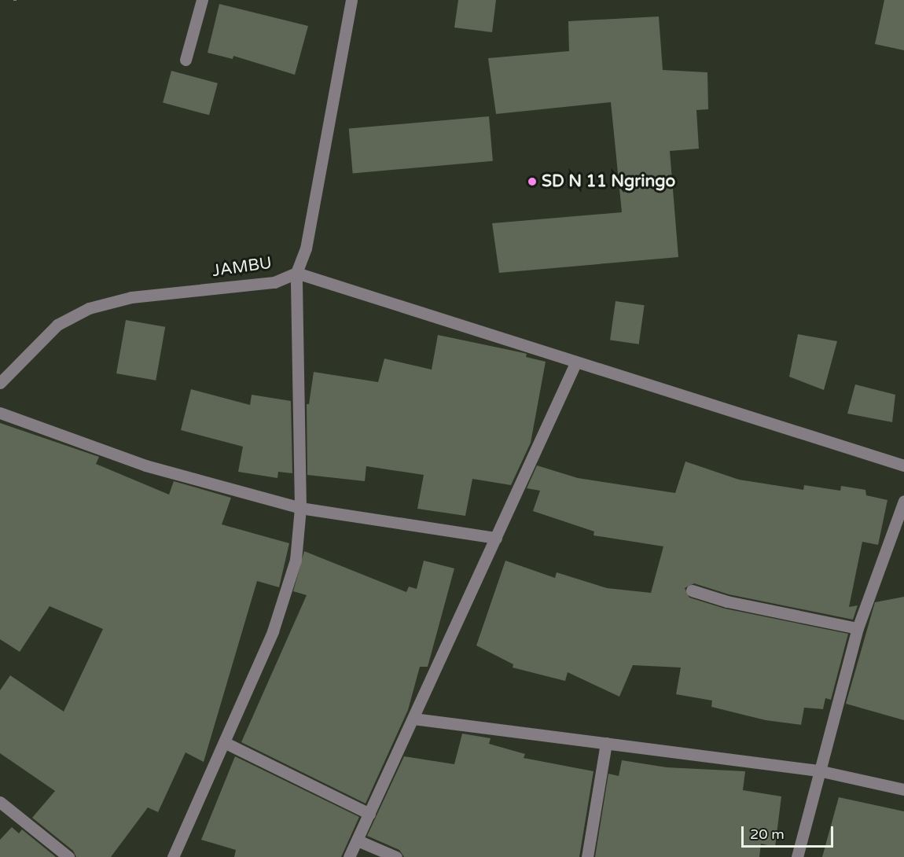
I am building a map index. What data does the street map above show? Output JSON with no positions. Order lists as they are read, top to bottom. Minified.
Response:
{"streets":{"street":["JAMBU"]},"places":["SD N 11 Ngringo"],"scale_bar":"20 m"}
